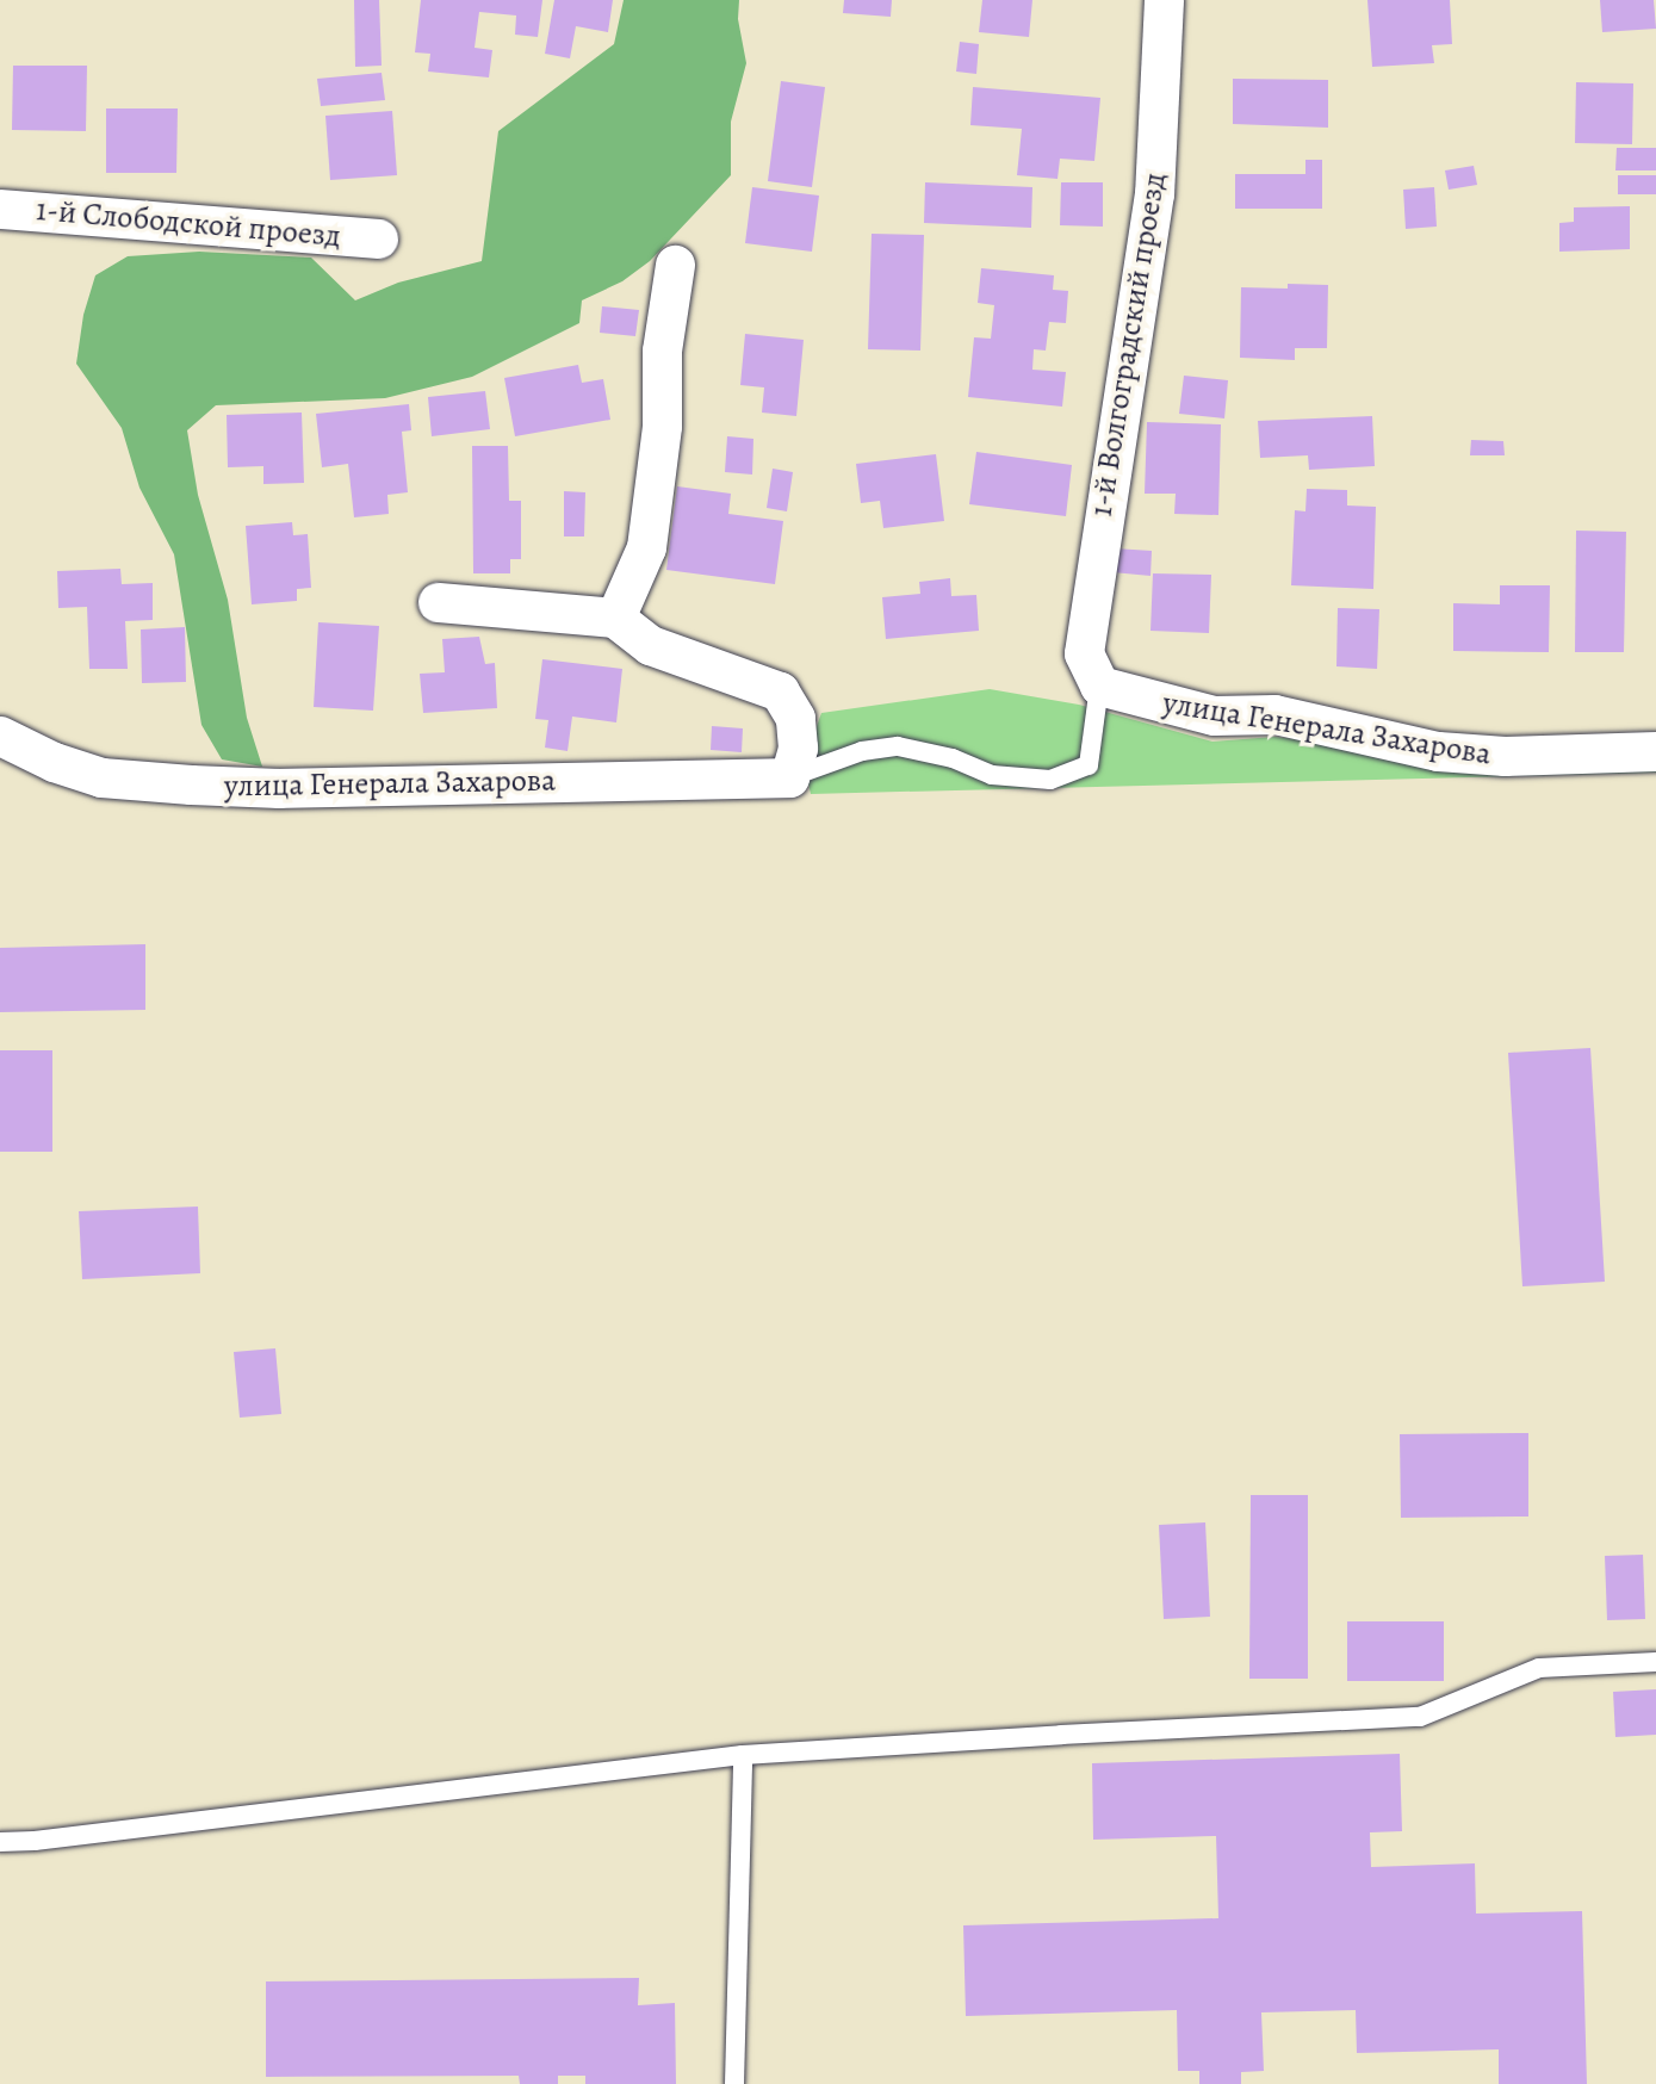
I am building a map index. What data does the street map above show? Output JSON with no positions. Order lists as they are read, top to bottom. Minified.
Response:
{"streets":{"street":["1-й Слободской проезд","1-й Волгоградский проезд","улица Генерала Захарова"]},"crossings":[["1-й Волгоградский проезд","улица Генерала Захарова"]]}
